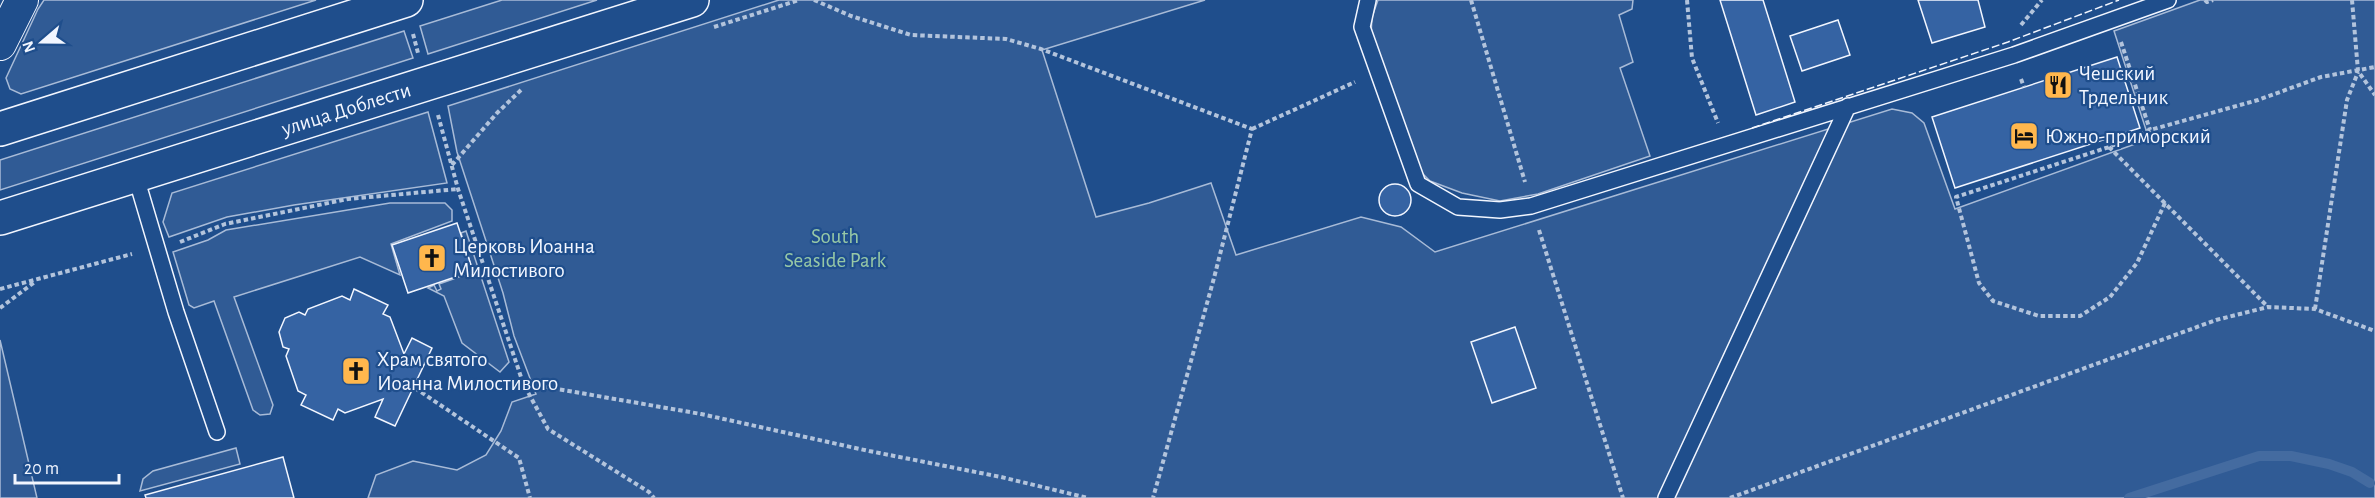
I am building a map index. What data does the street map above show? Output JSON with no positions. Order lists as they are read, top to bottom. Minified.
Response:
{"streets":{"main road":["улица Доблести"]},"parks":["South Seaside Park"],"places":{"restaurant":["Чешский Трдельник"],"hotel":["Южно-приморский"],"church":["Церковь Иоанна Милостивого","Храм святого Иоанна Милостивого"]},"scale_bar":"20 m","north":"left"}
